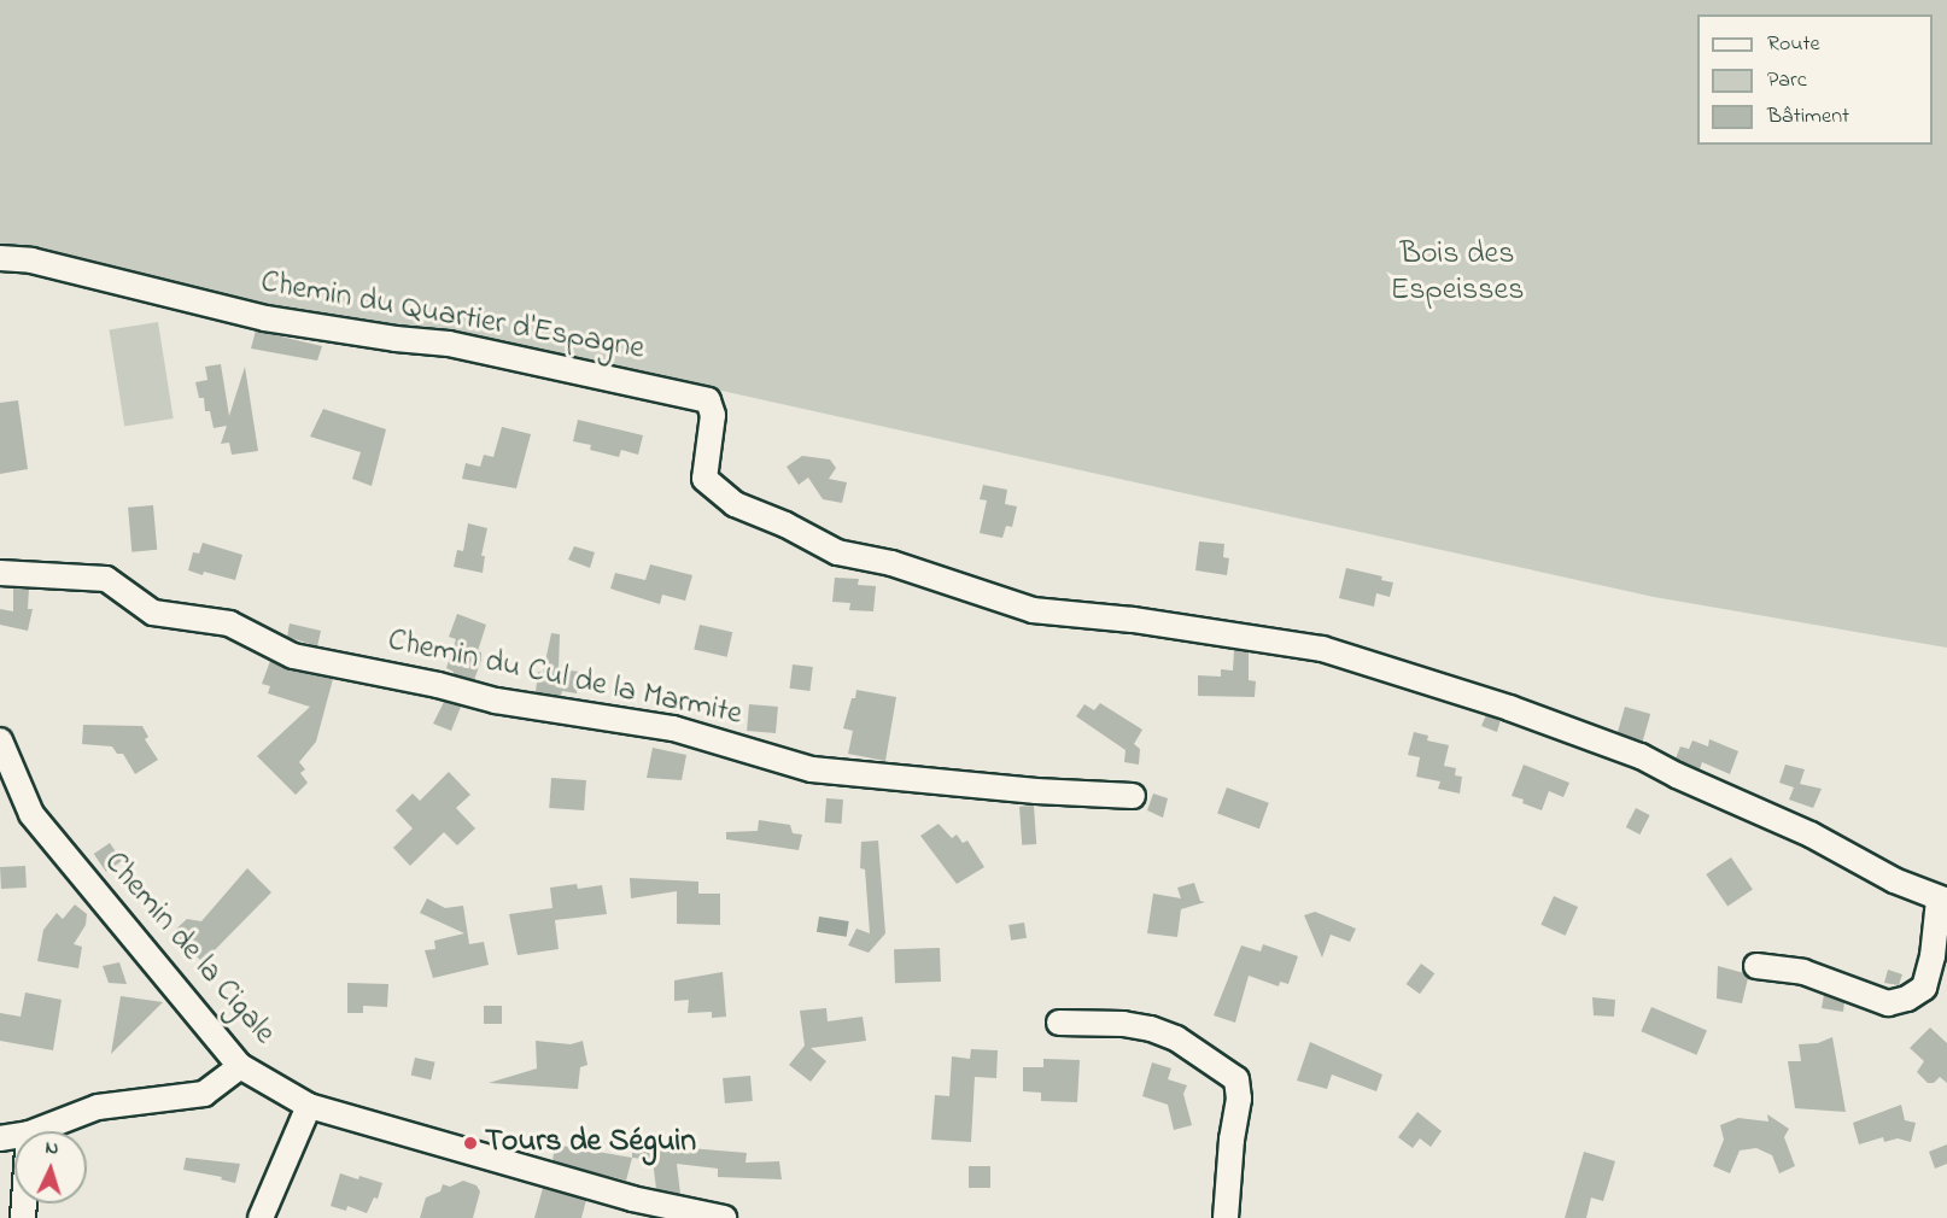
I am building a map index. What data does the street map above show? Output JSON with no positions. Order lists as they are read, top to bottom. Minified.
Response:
{"streets":{"street":["Chemin du Quartier d'Espagne","Chemin du Cul de la Marmite","Chemin de la Cigale"]},"parks":["Bois des Espeisses"],"places":["Tours de Séguin"],"legend":["Route","Parc","Bâtiment"],"north":"top"}
